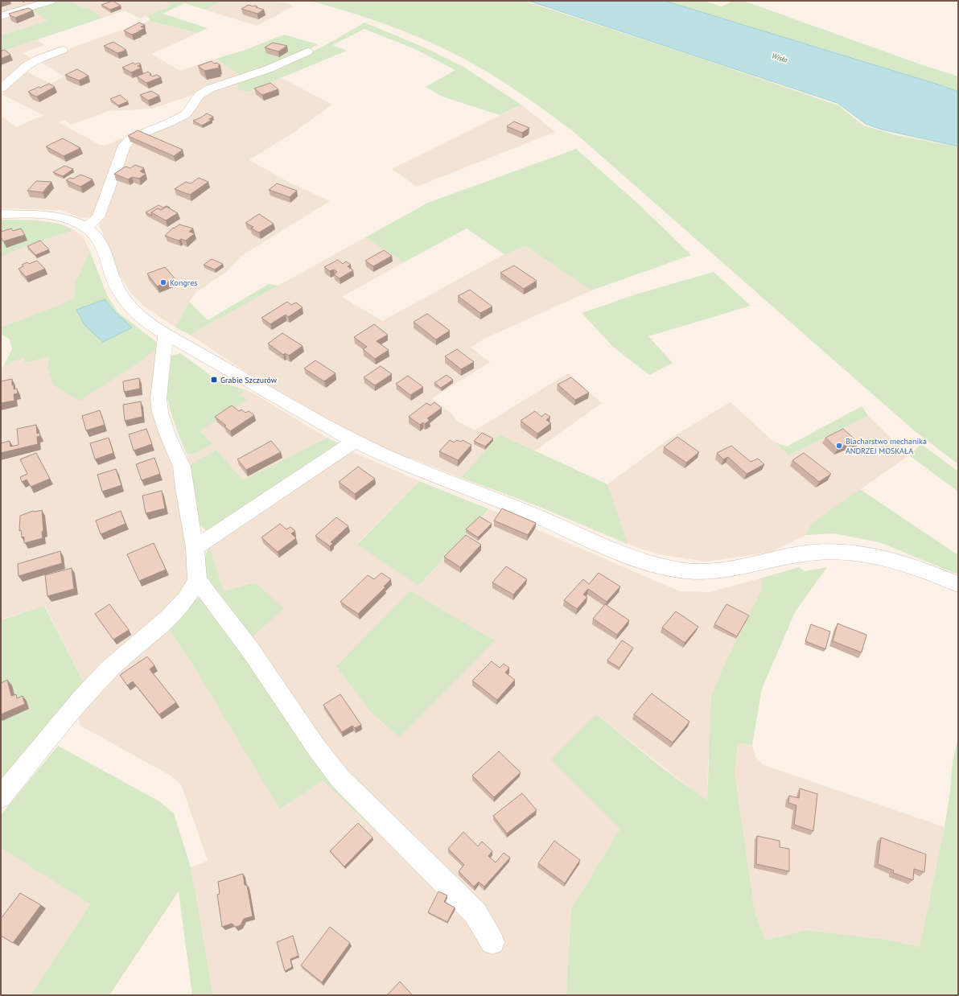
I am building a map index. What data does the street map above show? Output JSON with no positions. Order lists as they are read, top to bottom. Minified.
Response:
{"water":["Wisła"],"places":{"other":["Kongres","Blacharstwo mechanika ANDRZEJ MOSKAŁA"],"transit":["Grabie Szczurów"]}}
